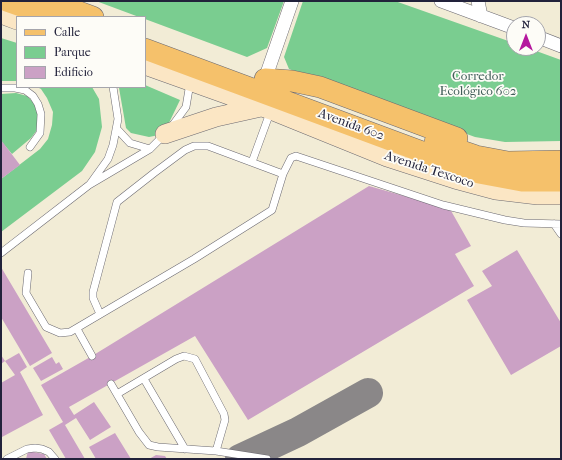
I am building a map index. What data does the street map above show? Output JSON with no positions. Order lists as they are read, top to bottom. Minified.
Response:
{"streets":{"main road":["Avenida 602","Avenida Texcoco"]},"crossings":[["Avenida 602","Avenida Texcoco"]],"parks":["Corredor Ecológico 602"],"legend":["Calle","Parque","Edificio"],"north":"top"}
